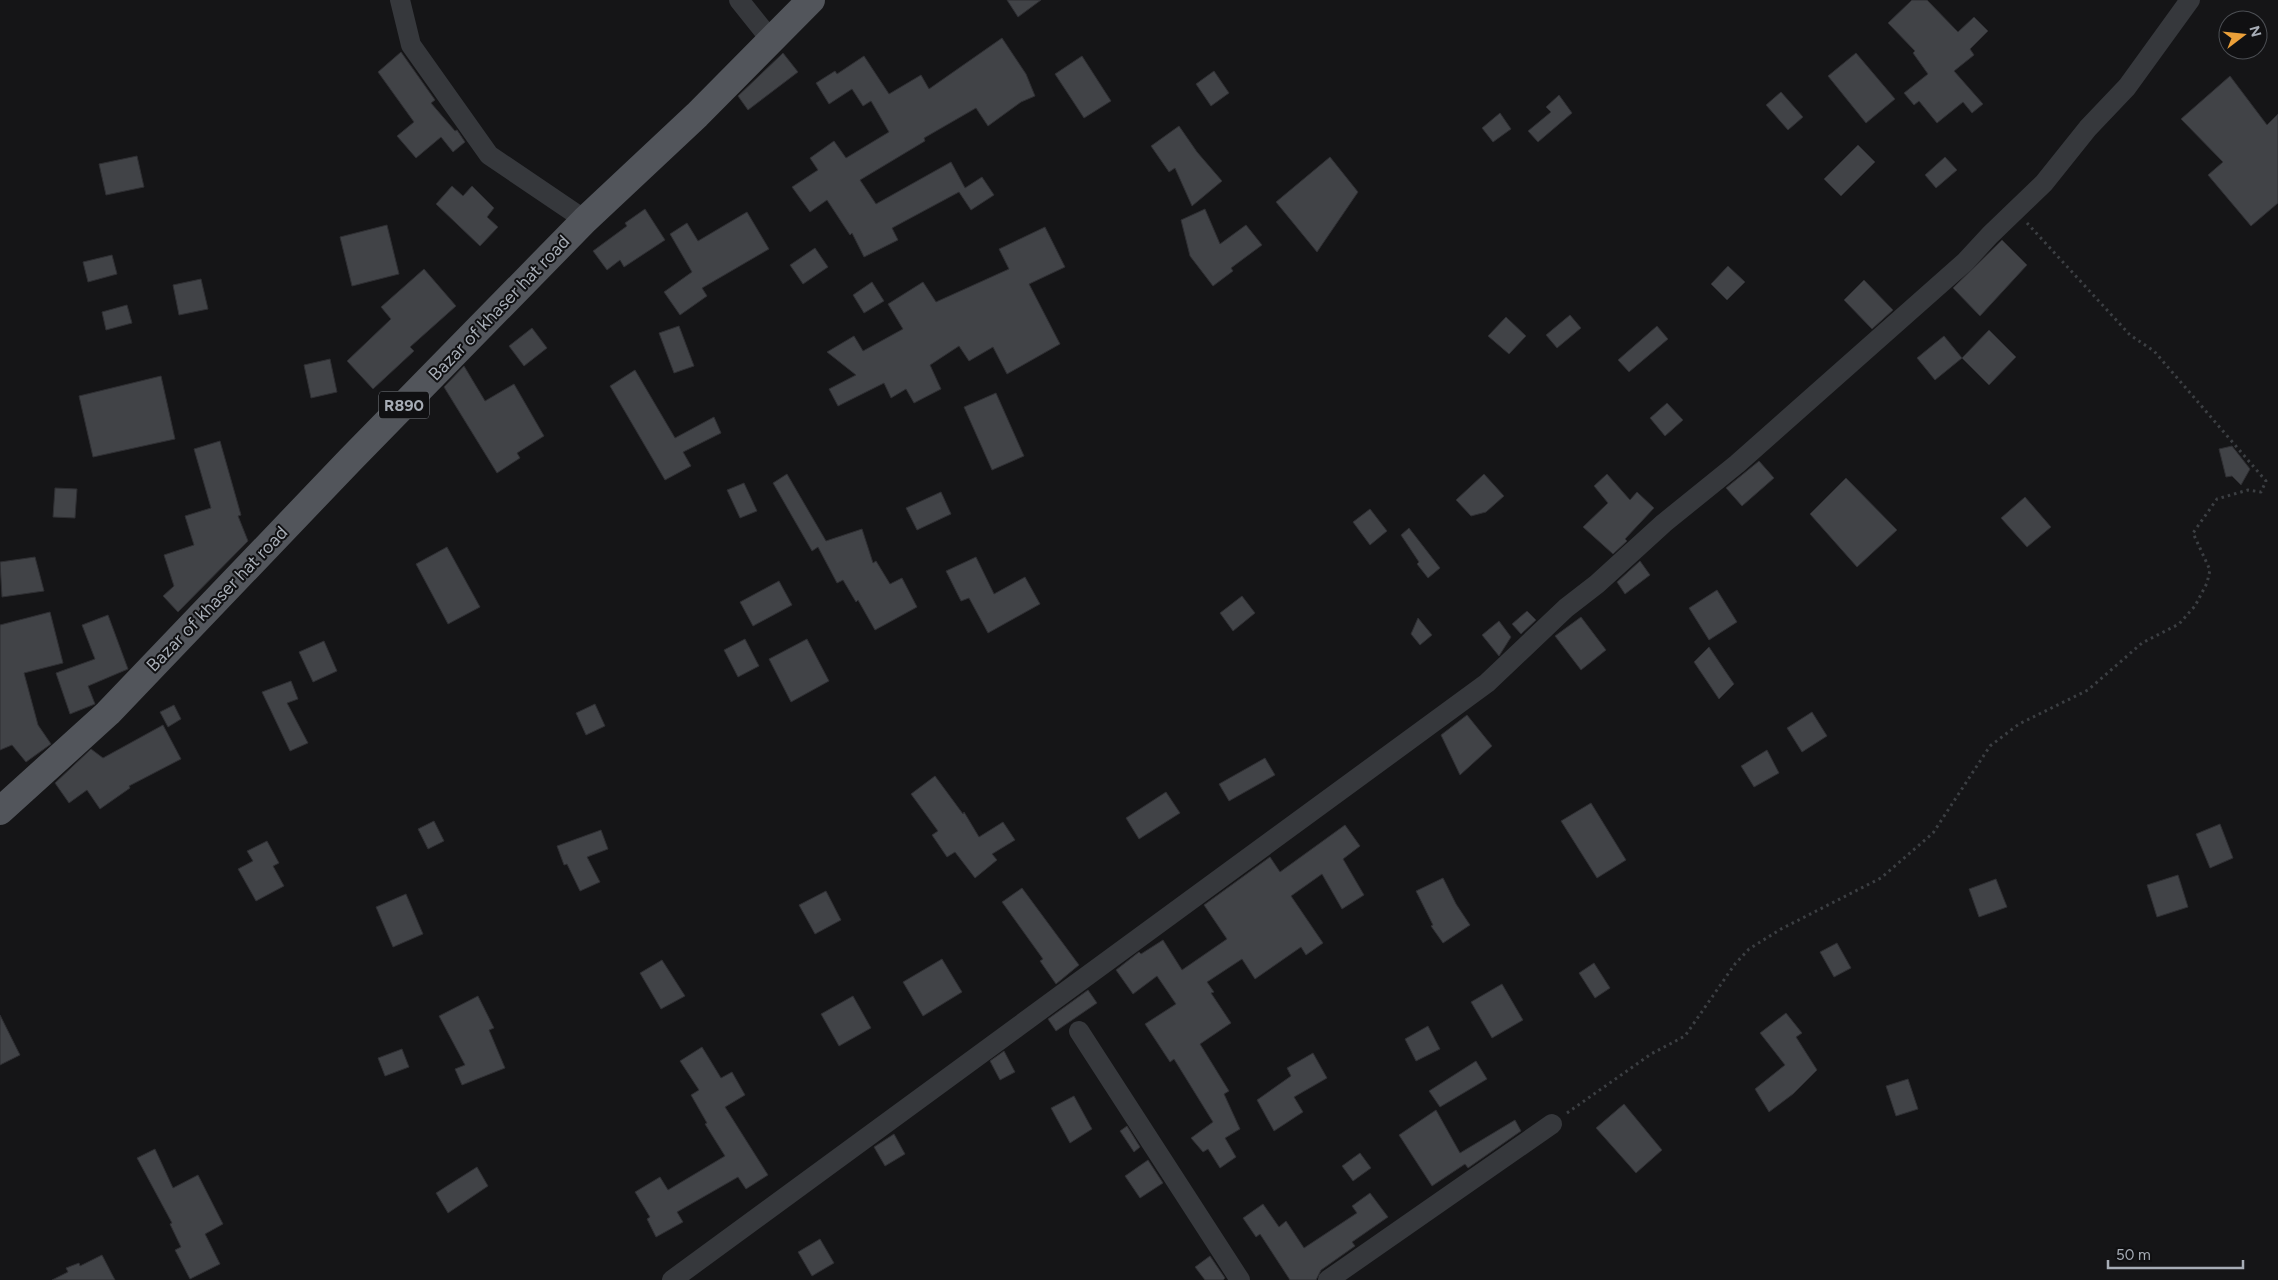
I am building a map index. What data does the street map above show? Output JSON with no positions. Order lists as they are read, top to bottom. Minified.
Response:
{"streets":{"main road":["Bazar of khaser hat road","R890"]},"scale_bar":"50 m","north":"right"}
